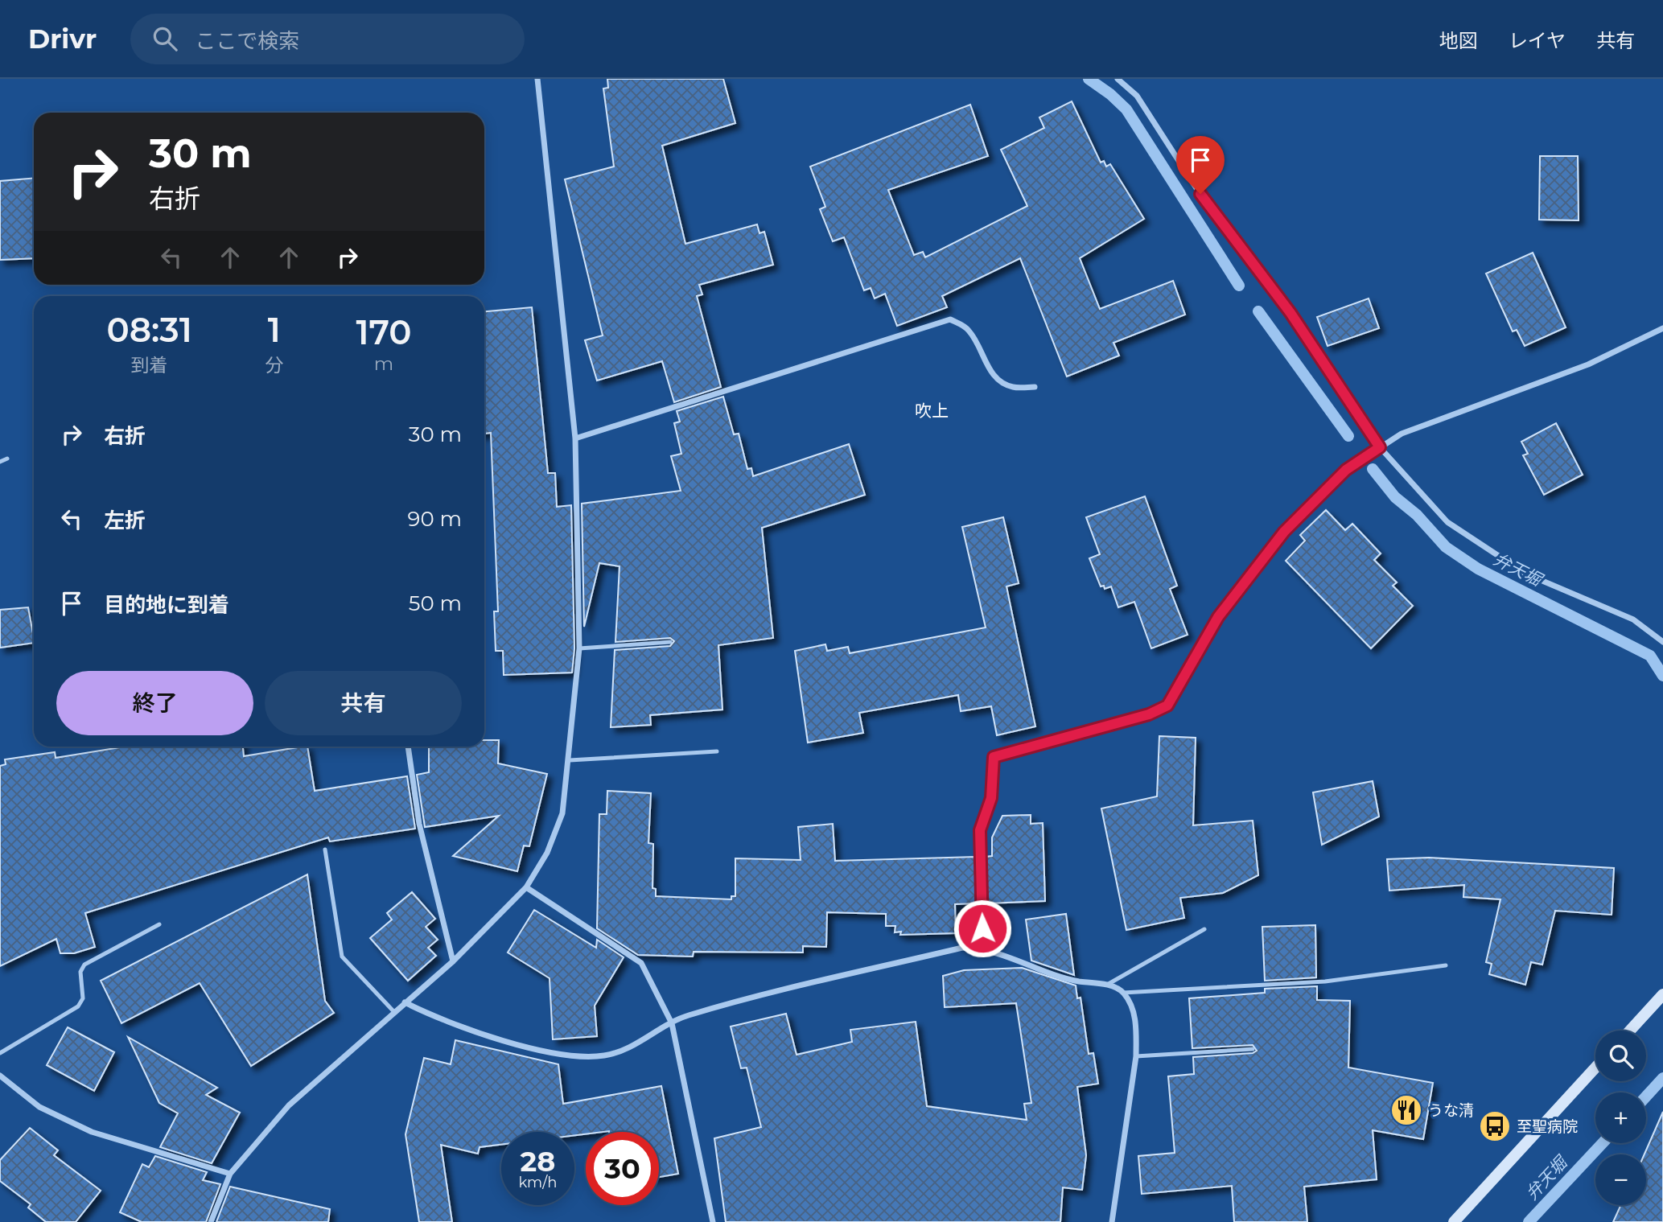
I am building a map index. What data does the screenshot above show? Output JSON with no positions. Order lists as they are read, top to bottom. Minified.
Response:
{"districts":["吹上"],"water":["弁天堀"],"places":{"restaurant":["うな清"],"bus stop":["至聖病院"]},"page":{"header":"Drivr","search":"ここで検索","nav":["地図","レイヤ","共有"],"turn":["30 m","右折"],"eta":["08:31","到着","1","分","170","m"],"list":[{"name":"右折","value":"30 m"},{"name":"左折","value":"90 m"},{"name":"目的地に到着","value":"50 m"}],"buttons":["終了","共有"],"map_buttons":["+","−"],"speed":"28 km/h","limit":"30"}}
